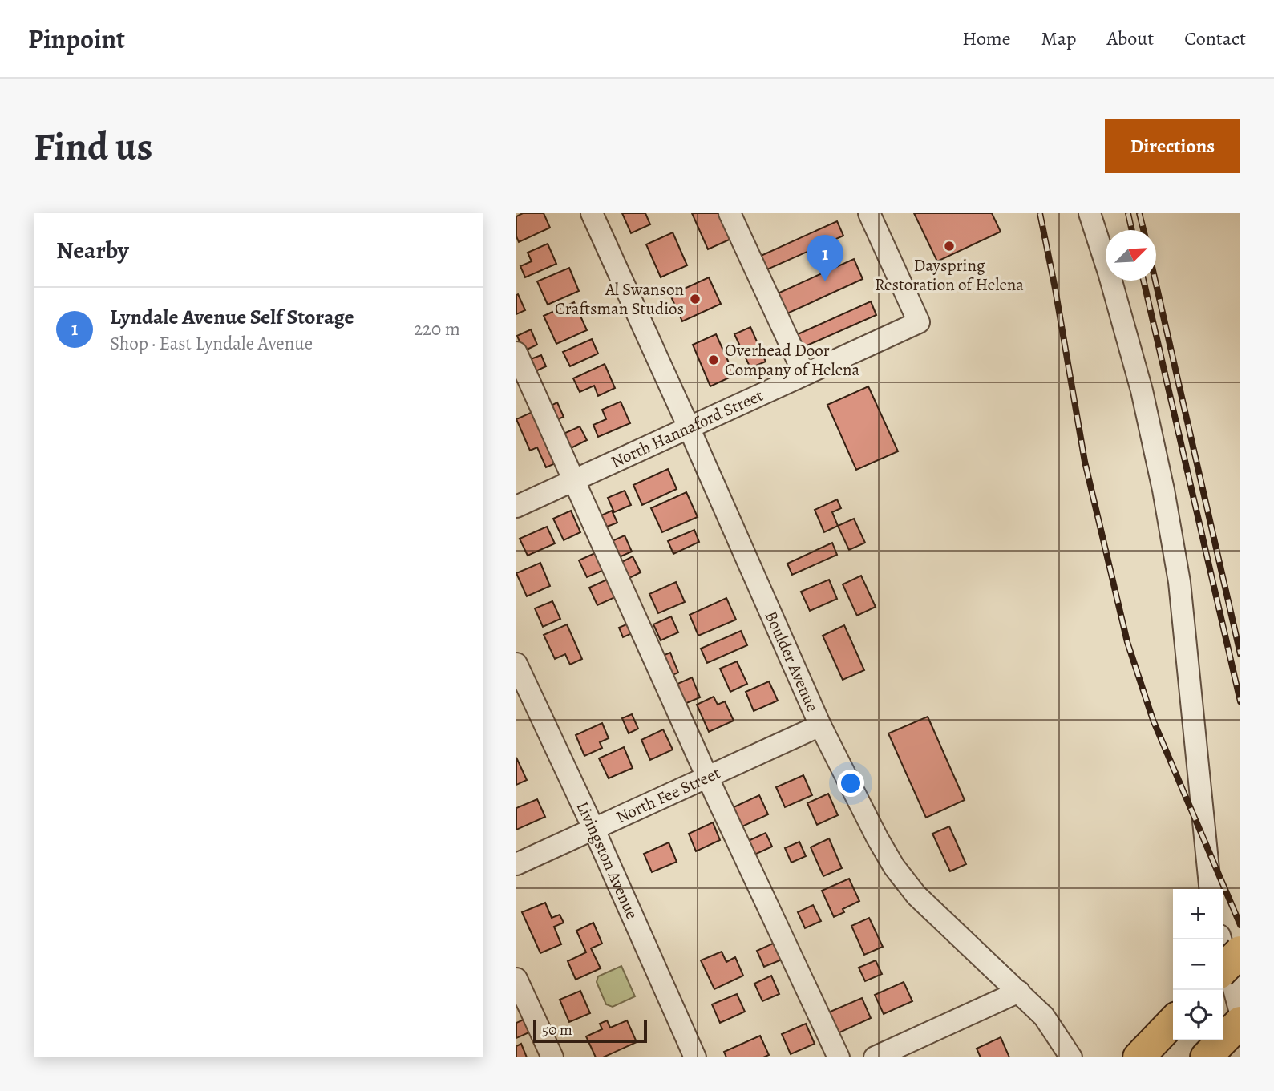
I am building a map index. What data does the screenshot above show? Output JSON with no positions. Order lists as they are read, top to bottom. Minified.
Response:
{"streets":{"street":["North Hannaford Street","Boulder Avenue","North Fee Street","Livingston Avenue"]},"crossings":[["North Hannaford Street","Boulder Avenue"],["Boulder Avenue","North Fee Street"],["North Fee Street","Livingston Avenue"]],"places":["Dayspring Restoration of Helena","Al Swanson Craftsman Studios","Overhead Door Company of Helena"],"scale_bar":"50 m","north":"top right","page":{"header":"Pinpoint","nav":["Home","Map","About","Contact"],"buttons":"Directions","title":"Find us","heading":"Nearby","pins":"1","list":[{"mark":"1","name":"Lyndale Avenue Self Storage","note":"Shop · East Lyndale Avenue","value":"220 m"}],"map_buttons":["+","−"],"scale":"50 m"}}
